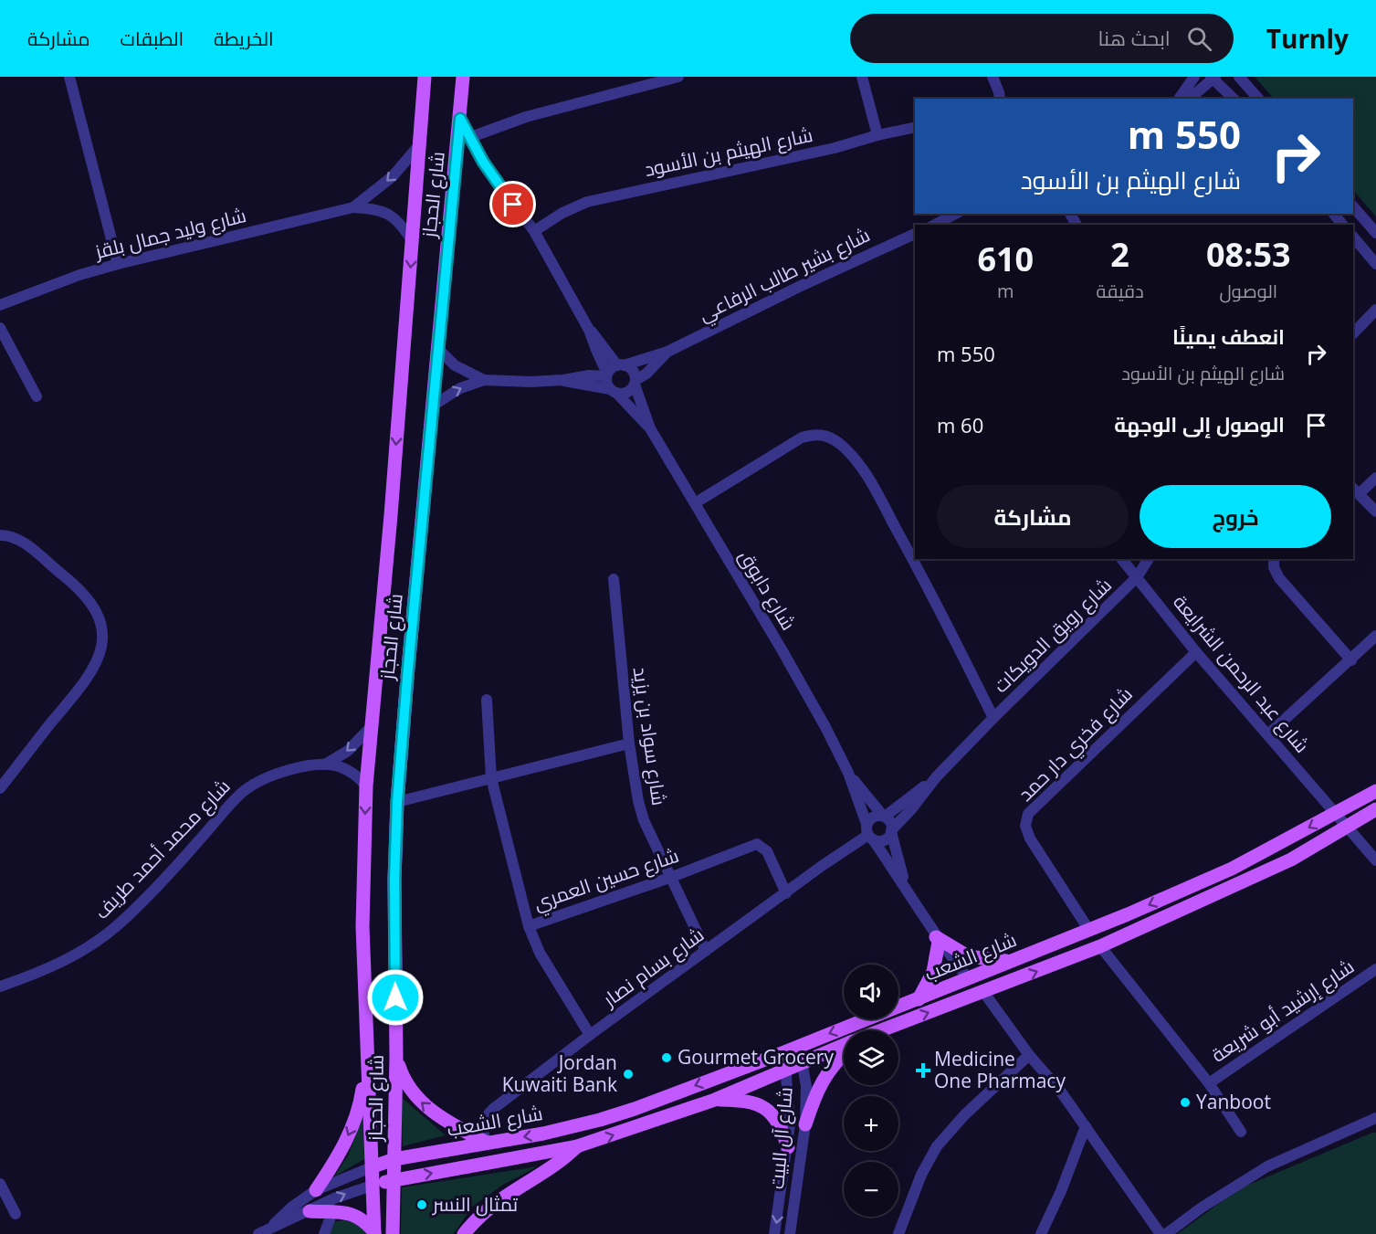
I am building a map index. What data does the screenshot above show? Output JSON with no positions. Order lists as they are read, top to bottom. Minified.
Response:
{"streets":{"main road":["شارع الحجاز","شارع الشعب"],"street":["شارع الهيثم بن الأسود","شارع وليد جمال بلقز","شارع بشير طالب الرفاعي","شارع دابوق","شارع رويق الدويكات","شارع عبد الرحمن الشرايعة","شارع سواد بن يزيد","شارع فخري دار حمد","شارع محمد أحمد طريف","شارع حسين العمري","شارع بسام نصار","شارع إرشيد أبو شريعة","شارع آل البيت"]},"crossings":[["شارع الحجاز","شارع وليد جمال بلقز"],["شارع الحجاز","شارع محمد أحمد طريف"],["شارع الحجاز","شارع الشعب"],["شارع بشير طالب الرفاعي","شارع دابوق"],["شارع دابوق","شارع رويق الدويكات"],["شارع دابوق","شارع الشعب"],["شارع دابوق","شارع بسام نصار"],["شارع رويق الدويكات","شارع عبد الرحمن الشرايعة"],["شارع رويق الدويكات","شارع بسام نصار"],["شارع عبد الرحمن الشرايعة","شارع فخري دار حمد"],["شارع عبد الرحمن الشرايعة","شارع الشعب"],["شارع سواد بن يزيد","شارع حسين العمري"],["شارع سواد بن يزيد","شارع بسام نصار"],["شارع فخري دار حمد","شارع الشعب"],["شارع حسين العمري","شارع بسام نصار"],["شارع الشعب","شارع بسام نصار"],["شارع الشعب","شارع آل البيت"]],"places":{"other":["Gourmet Grocery","Jordan Kuwaiti Bank","Yanboot","تمثال النسر"],"health":["Medicine One Pharmacy"]},"page":{"header":"Turnly","search":"ابحث هنا","nav":["الخريطة","الطبقات","مشاركة"],"turn":["550 m","شارع الهيثم بن الأسود"],"eta":["08:53","الوصول","2","دقيقة","610","m"],"list":[{"name":"انعطف يمينًا","note":"شارع الهيثم بن الأسود","value":"550 m"},{"name":"الوصول إلى الوجهة","value":"60 m"}],"buttons":["خروج","مشاركة"],"map_buttons":["+","−"]}}
